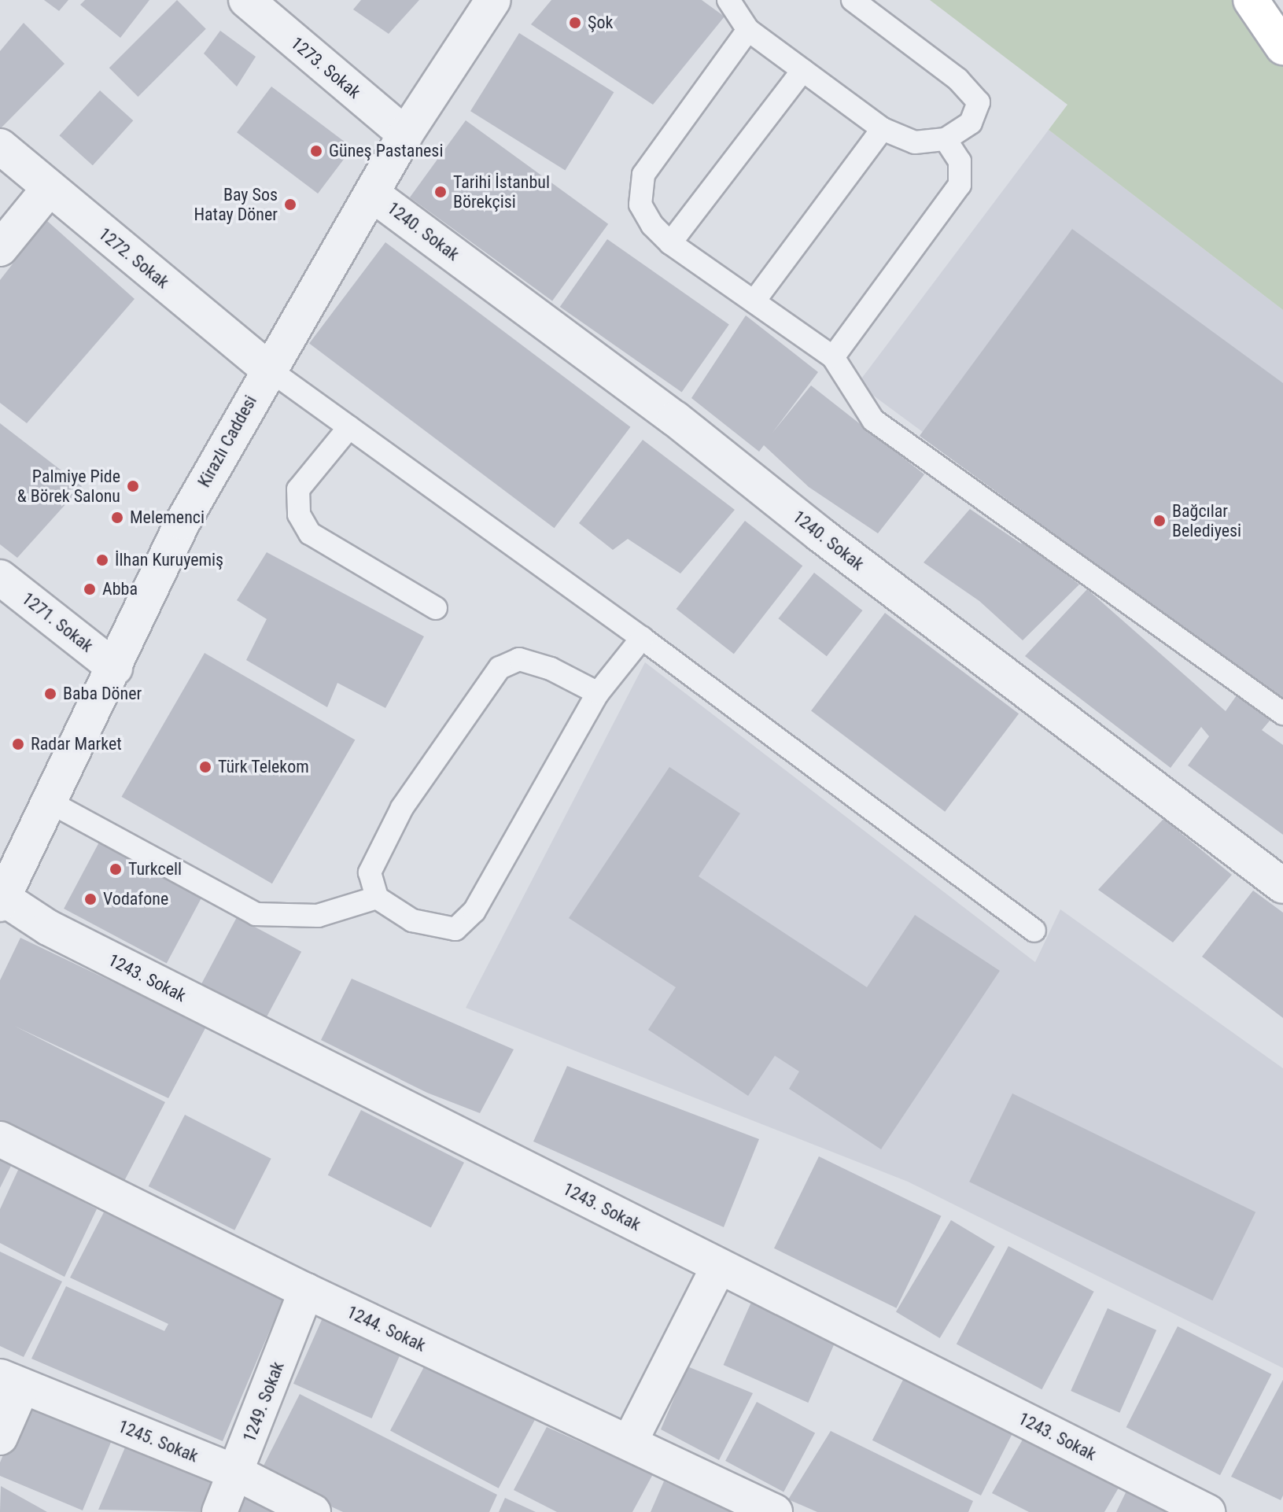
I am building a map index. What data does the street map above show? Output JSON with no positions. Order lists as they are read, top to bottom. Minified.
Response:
{"streets":{"street":["1273. Sokak","1240. Sokak","1272. Sokak","Kirazlı Caddesi","1271. Sokak","1243. Sokak","1244. Sokak","1249. Sokak","1245. Sokak"]},"crossings":[["1273. Sokak","Kirazlı Caddesi"],["1240. Sokak","Kirazlı Caddesi"],["1272. Sokak","Kirazlı Caddesi"],["Kirazlı Caddesi","1271. Sokak"],["Kirazlı Caddesi","1243. Sokak"],["1244. Sokak","1249. Sokak"],["1249. Sokak","1245. Sokak"]],"places":["Şok","Güneş Pastanesi","Tarihi İstanbul Börekçisi","Bay Sos Hatay Döner","Palmiye Pide & Börek Salonu","Melemenci","Bağcılar Belediyesi","İlhan Kuruyemiş","Abba","Baba Döner","Radar Market","Türk Telekom","Turkcell","Vodafone"]}
